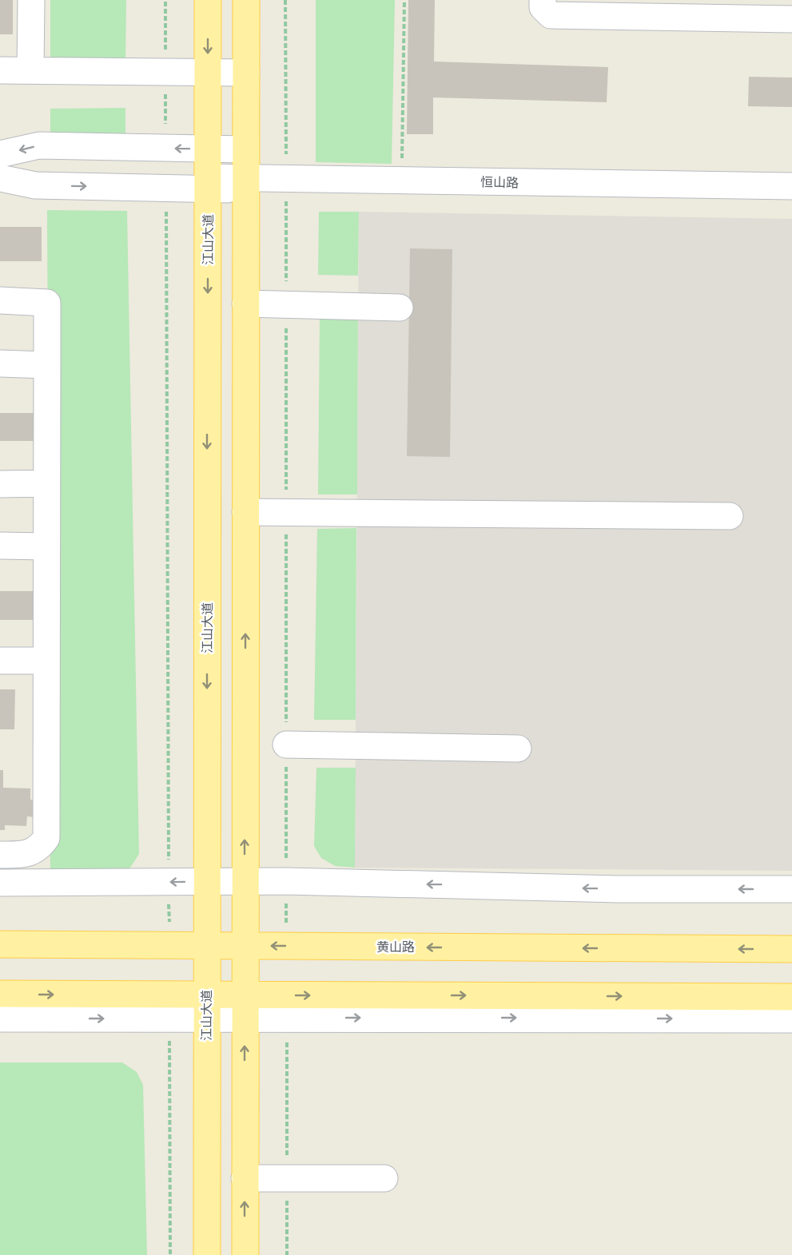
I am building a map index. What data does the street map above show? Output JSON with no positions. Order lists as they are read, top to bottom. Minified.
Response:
{"streets":{"main road":["江山大道","黄山路"],"street":["恒山路"]},"crossings":[["恒山路","江山大道"],["江山大道","黄山路"]]}
